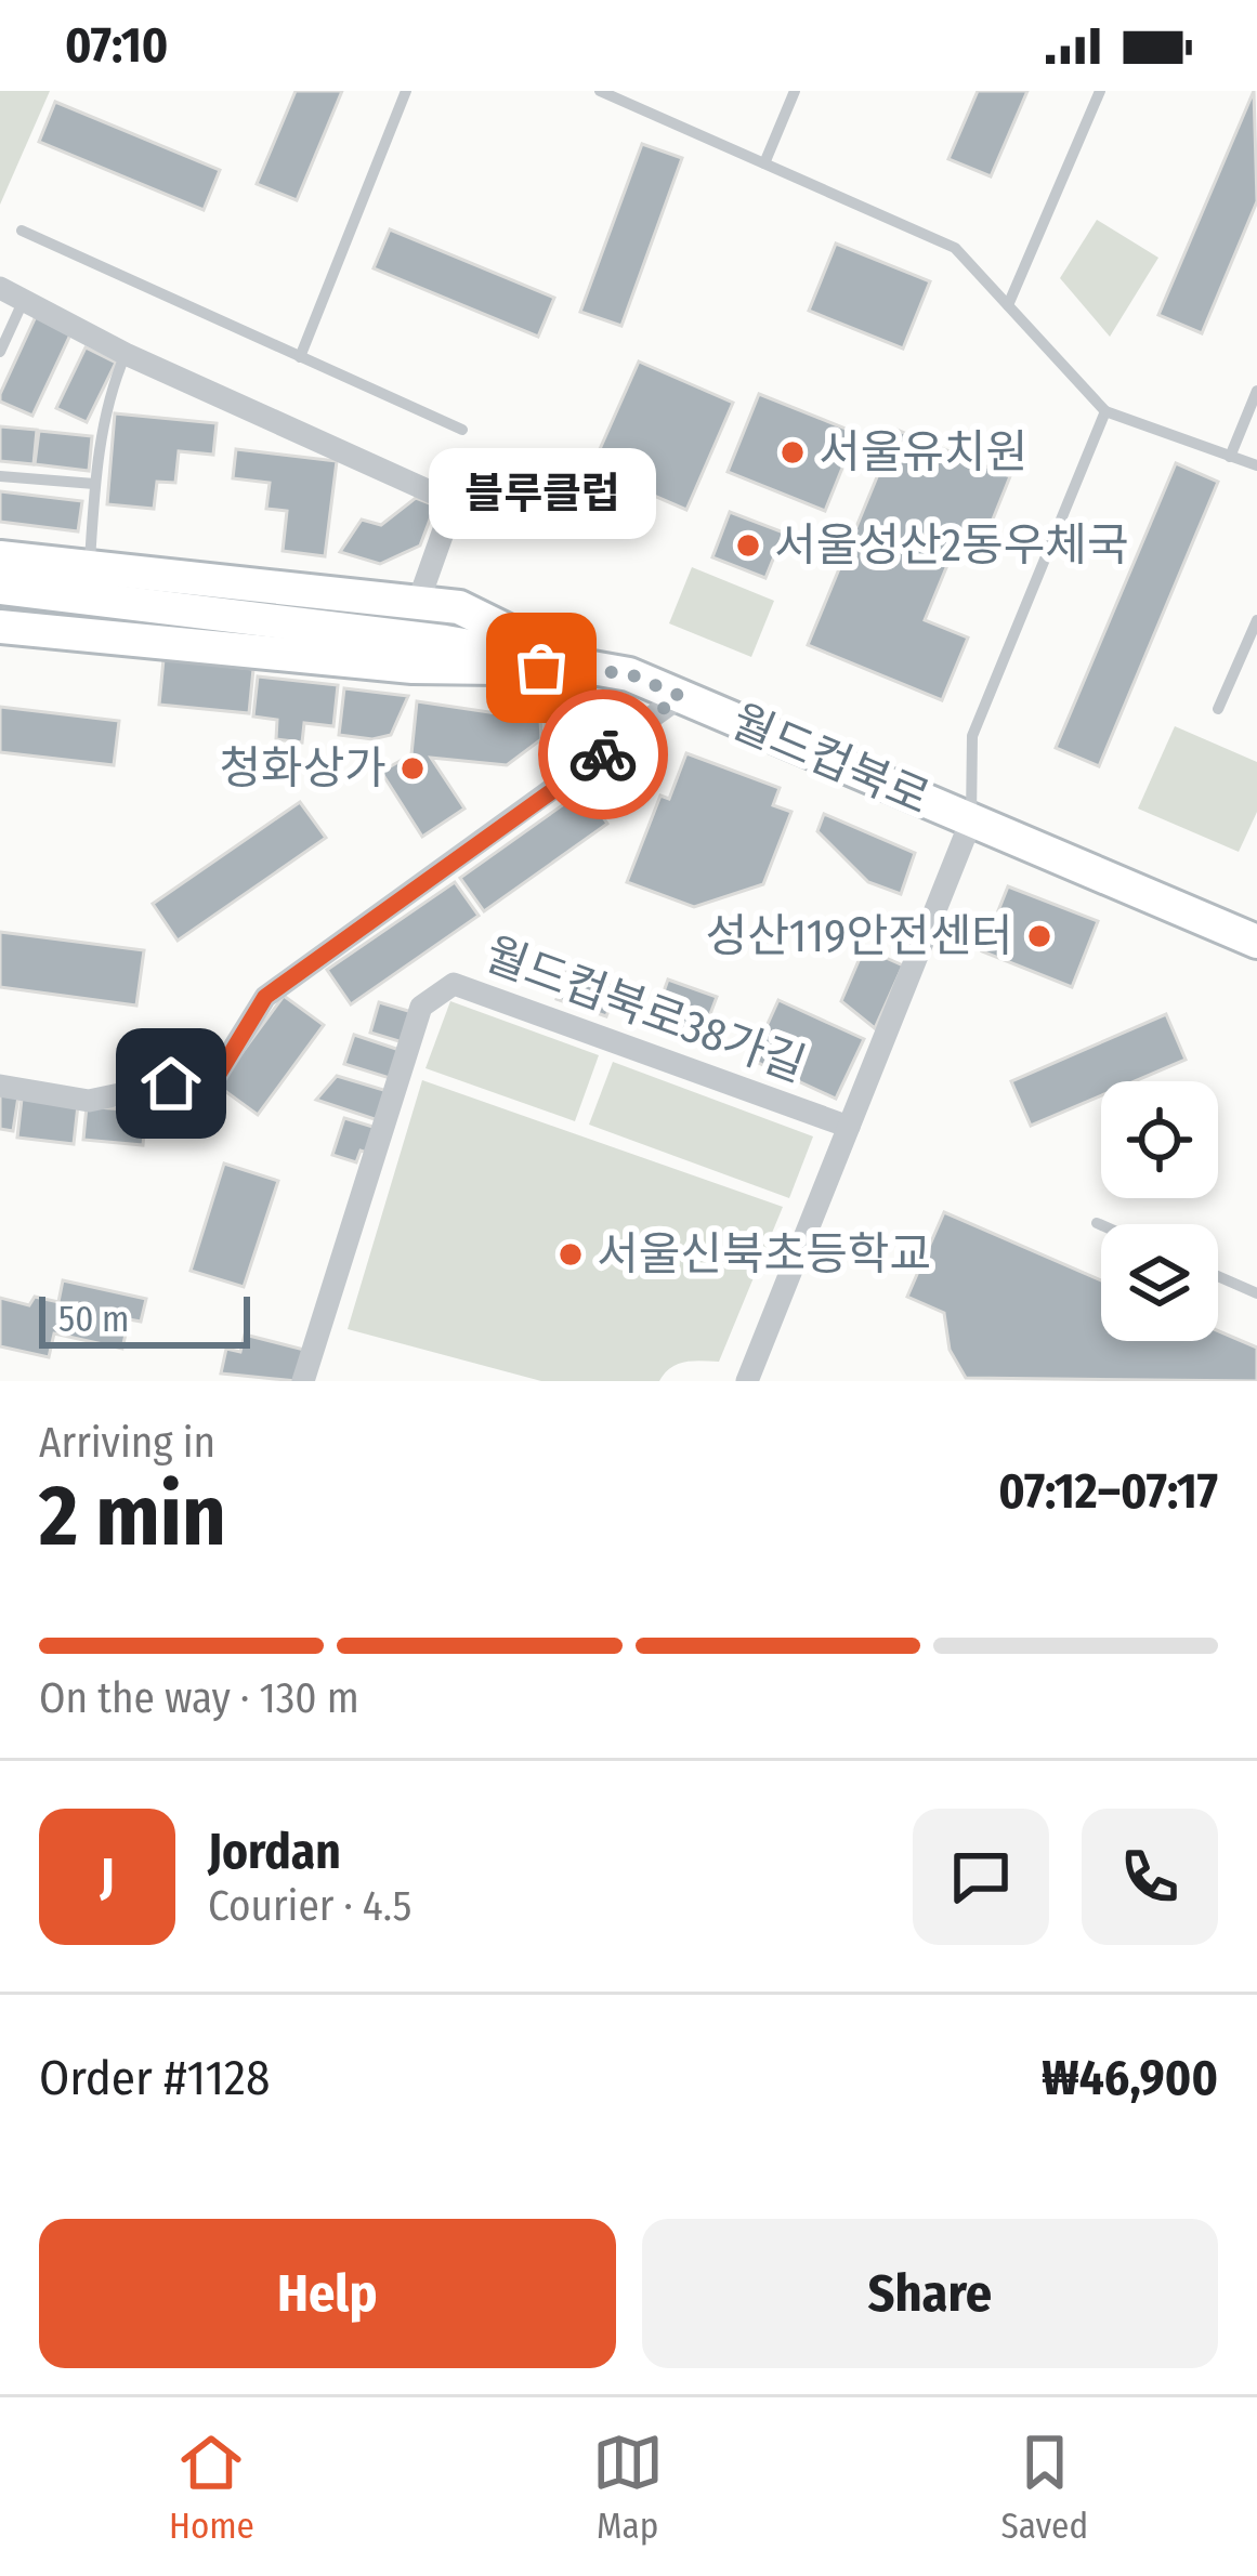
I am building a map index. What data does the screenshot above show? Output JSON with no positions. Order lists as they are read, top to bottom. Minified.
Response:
{"streets":{"main road":["월드컵북로"],"street":["월드컵북로38가길"]},"places":["서울유치원","서울성산2동우체국","블루클럽","청화상가","성산119안전센터","서울신북초등학교"],"scale_bar":"50 m","page":{"status":"07:10","bubble":"블루클럽","scale":"50 m","heading":["2 min","Arriving in","07:12–07:17"],"panel":["Jordan","Courier · 4.5","Order #1128","₩46,900"],"bar":"On the way · 130 m","round":"J","buttons":["Help","Share"],"tabs":["Home","Map","Saved"]}}
